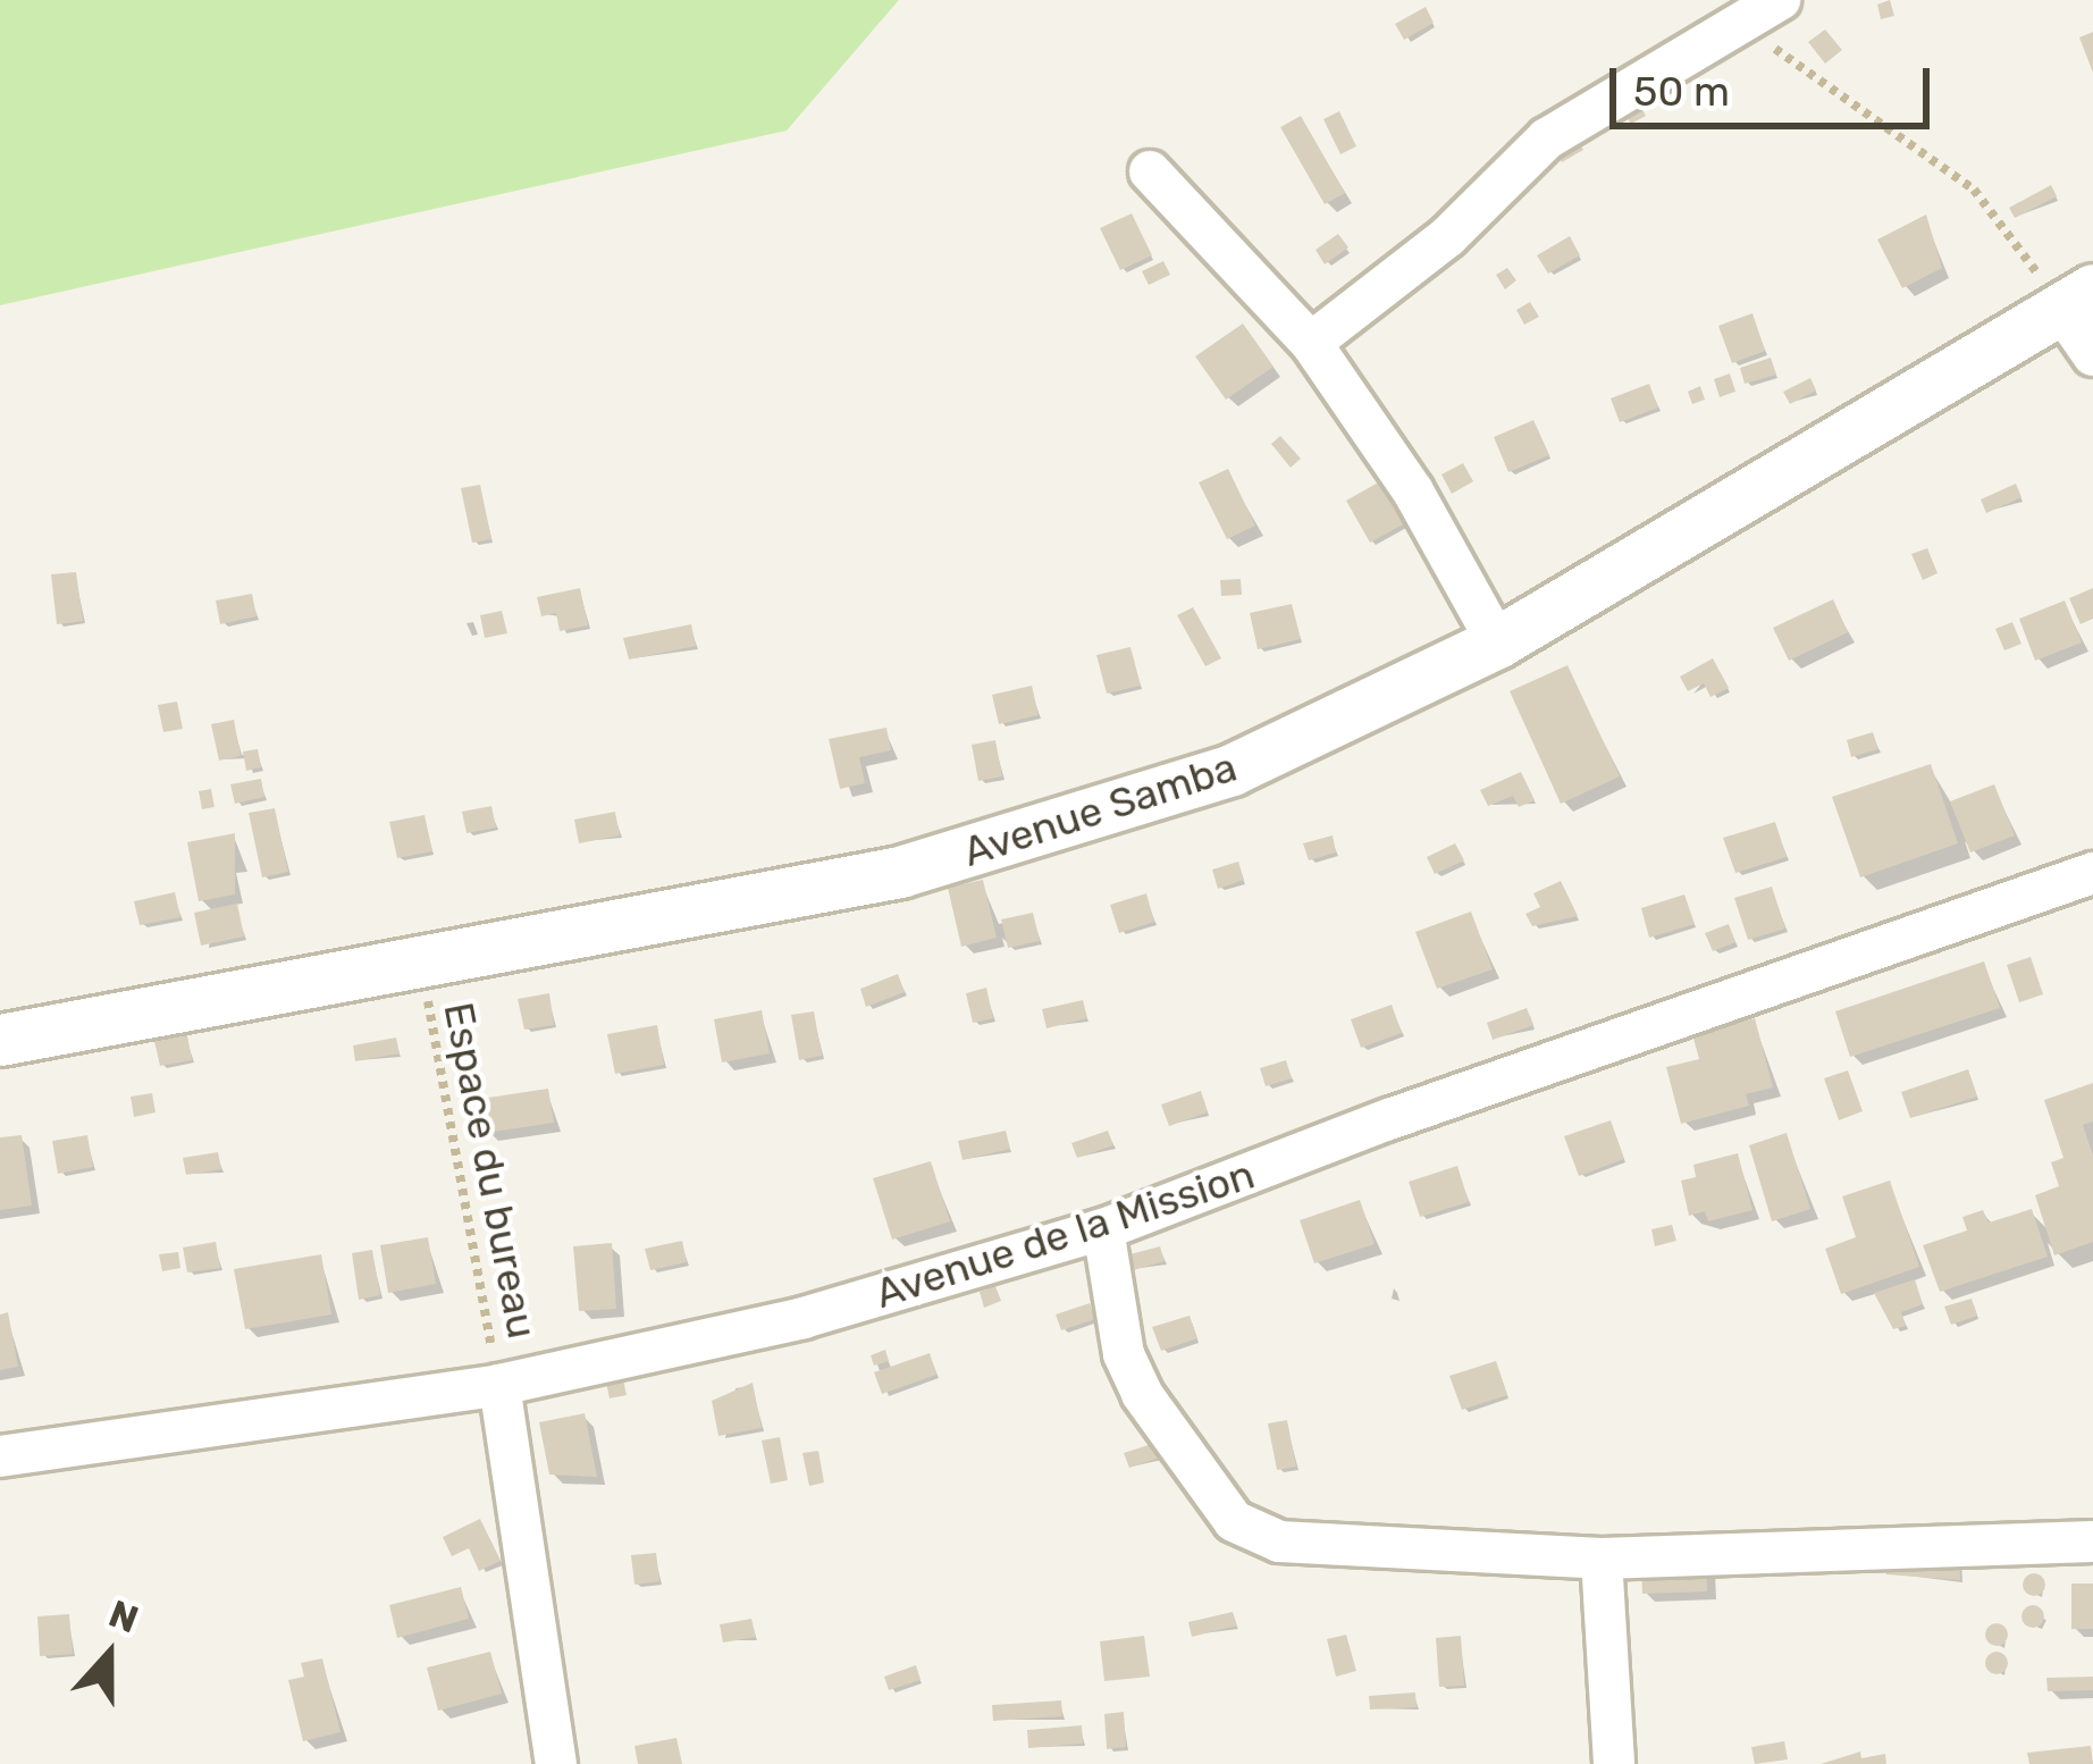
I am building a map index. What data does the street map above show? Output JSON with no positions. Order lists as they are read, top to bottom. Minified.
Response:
{"streets":{"street":["Avenue Samba","Avenue de la Mission"],"path":["Espace du bureau"]},"crossings":[["Avenue Samba","Espace du bureau"],["Espace du bureau","Avenue de la Mission"]],"scale_bar":"50 m","north":"top"}
